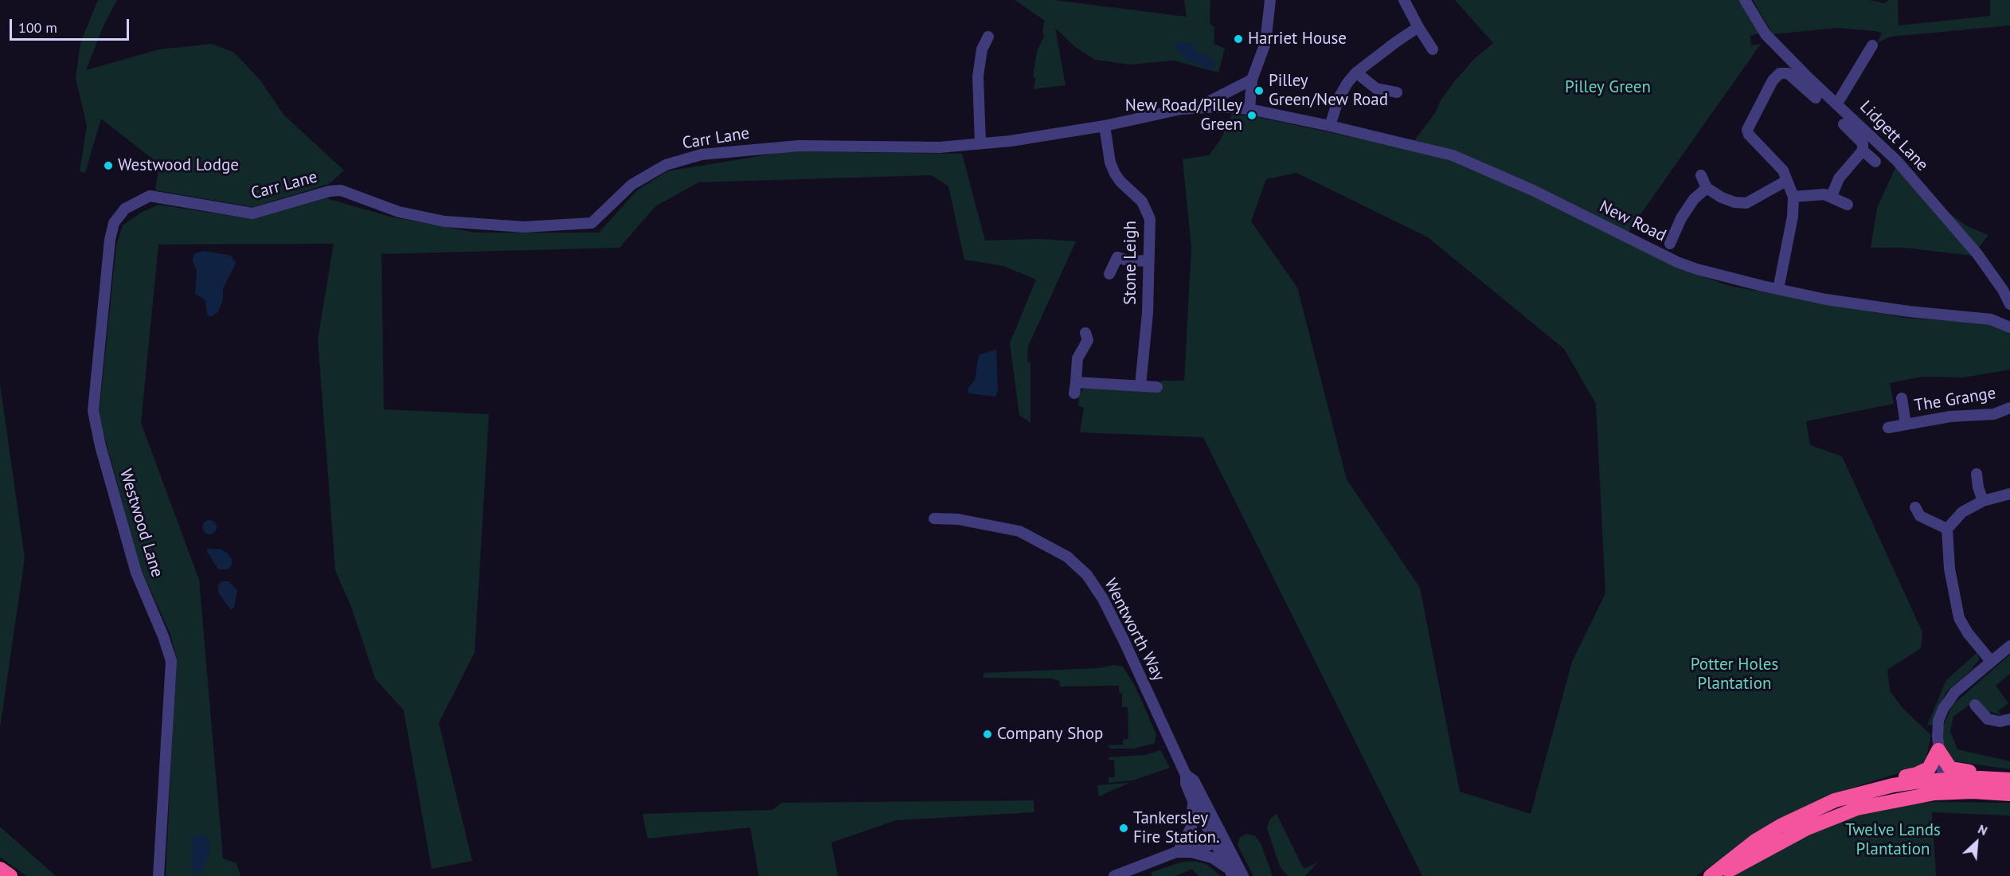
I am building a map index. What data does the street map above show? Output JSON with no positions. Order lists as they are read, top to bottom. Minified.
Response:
{"streets":{"street":["Lidgett Lane","Carr Lane","New Road","Stone Leigh","The Grange","Westwood Lane","Wentworth Way"]},"crossings":[["Carr Lane","New Road"],["Carr Lane","Stone Leigh"],["Carr Lane","Westwood Lane"]],"parks":["Pilley Green","Potter Holes Plantation","Twelve Lands Plantation"],"places":["Harriet House","Pilley Green/New Road","New Road/Pilley Green","Westwood Lodge","Company Shop","Tankersley Fire Station."],"scale_bar":"100 m","north":"top right"}
